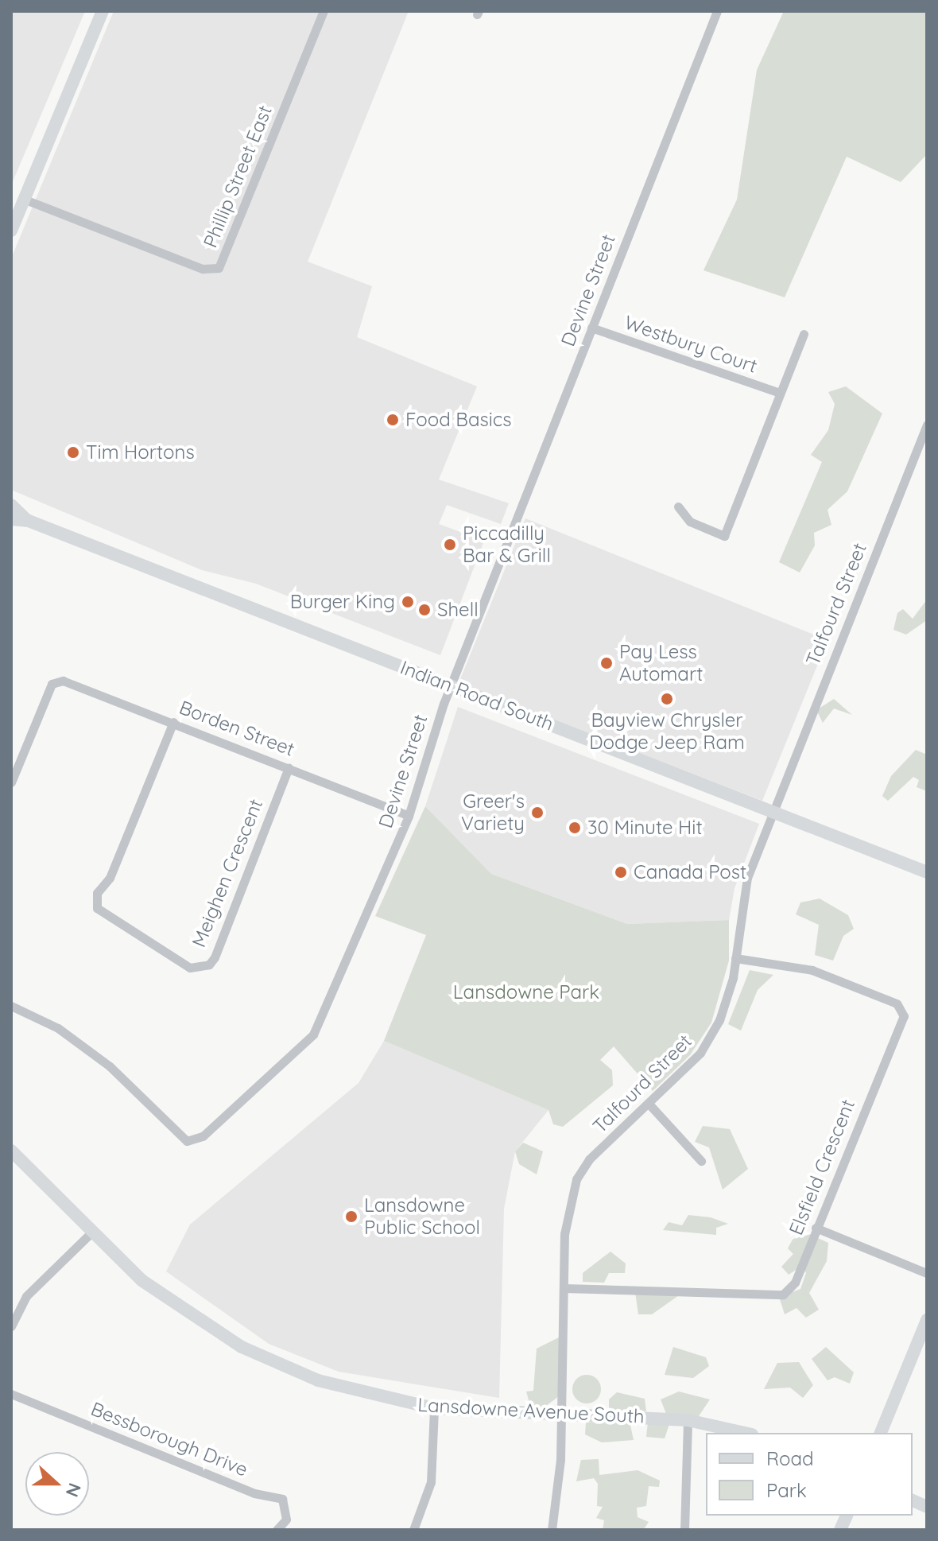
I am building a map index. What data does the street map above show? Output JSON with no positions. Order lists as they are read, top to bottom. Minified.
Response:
{"streets":{"main road":["Indian Road South","Lansdowne Avenue South"],"street":["Phillip Street East","Devine Street","Westbury Court","Talfourd Street","Borden Street","Meighen Crescent","Elsfield Crescent","Bessborough Drive"]},"crossings":[["Devine Street","Westbury Court"],["Devine Street","Indian Road South"],["Devine Street","Borden Street"],["Talfourd Street","Indian Road South"],["Talfourd Street","Elsfield Crescent"],["Talfourd Street","Lansdowne Avenue South"],["Borden Street","Meighen Crescent"]],"parks":["Lansdowne Park"],"places":["Food Basics","Tim Hortons","Piccadilly Bar & Grill","Burger King","Shell","Pay Less Automart","Bayview Chrysler Dodge Jeep Ram","Greer's Variety","30 Minute Hit","Canada Post","Lansdowne Public School"],"legend":["Road","Park"],"north":"right"}
